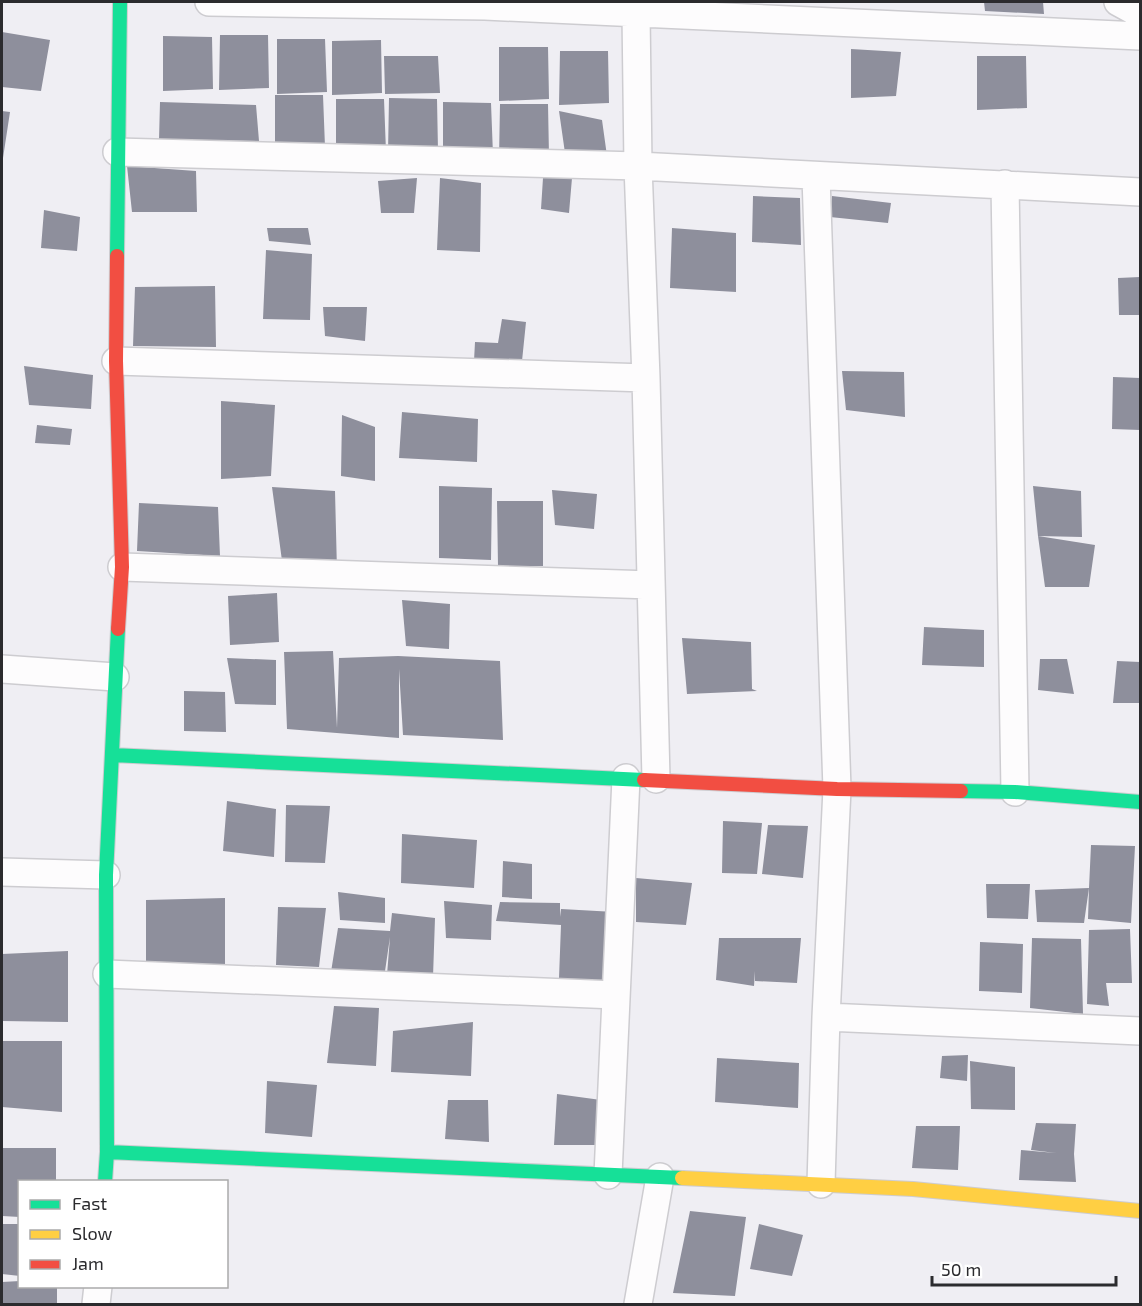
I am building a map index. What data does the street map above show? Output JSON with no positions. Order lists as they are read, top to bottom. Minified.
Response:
{"legend":["Fast","Slow","Jam"],"scale_bar":"50 m"}
